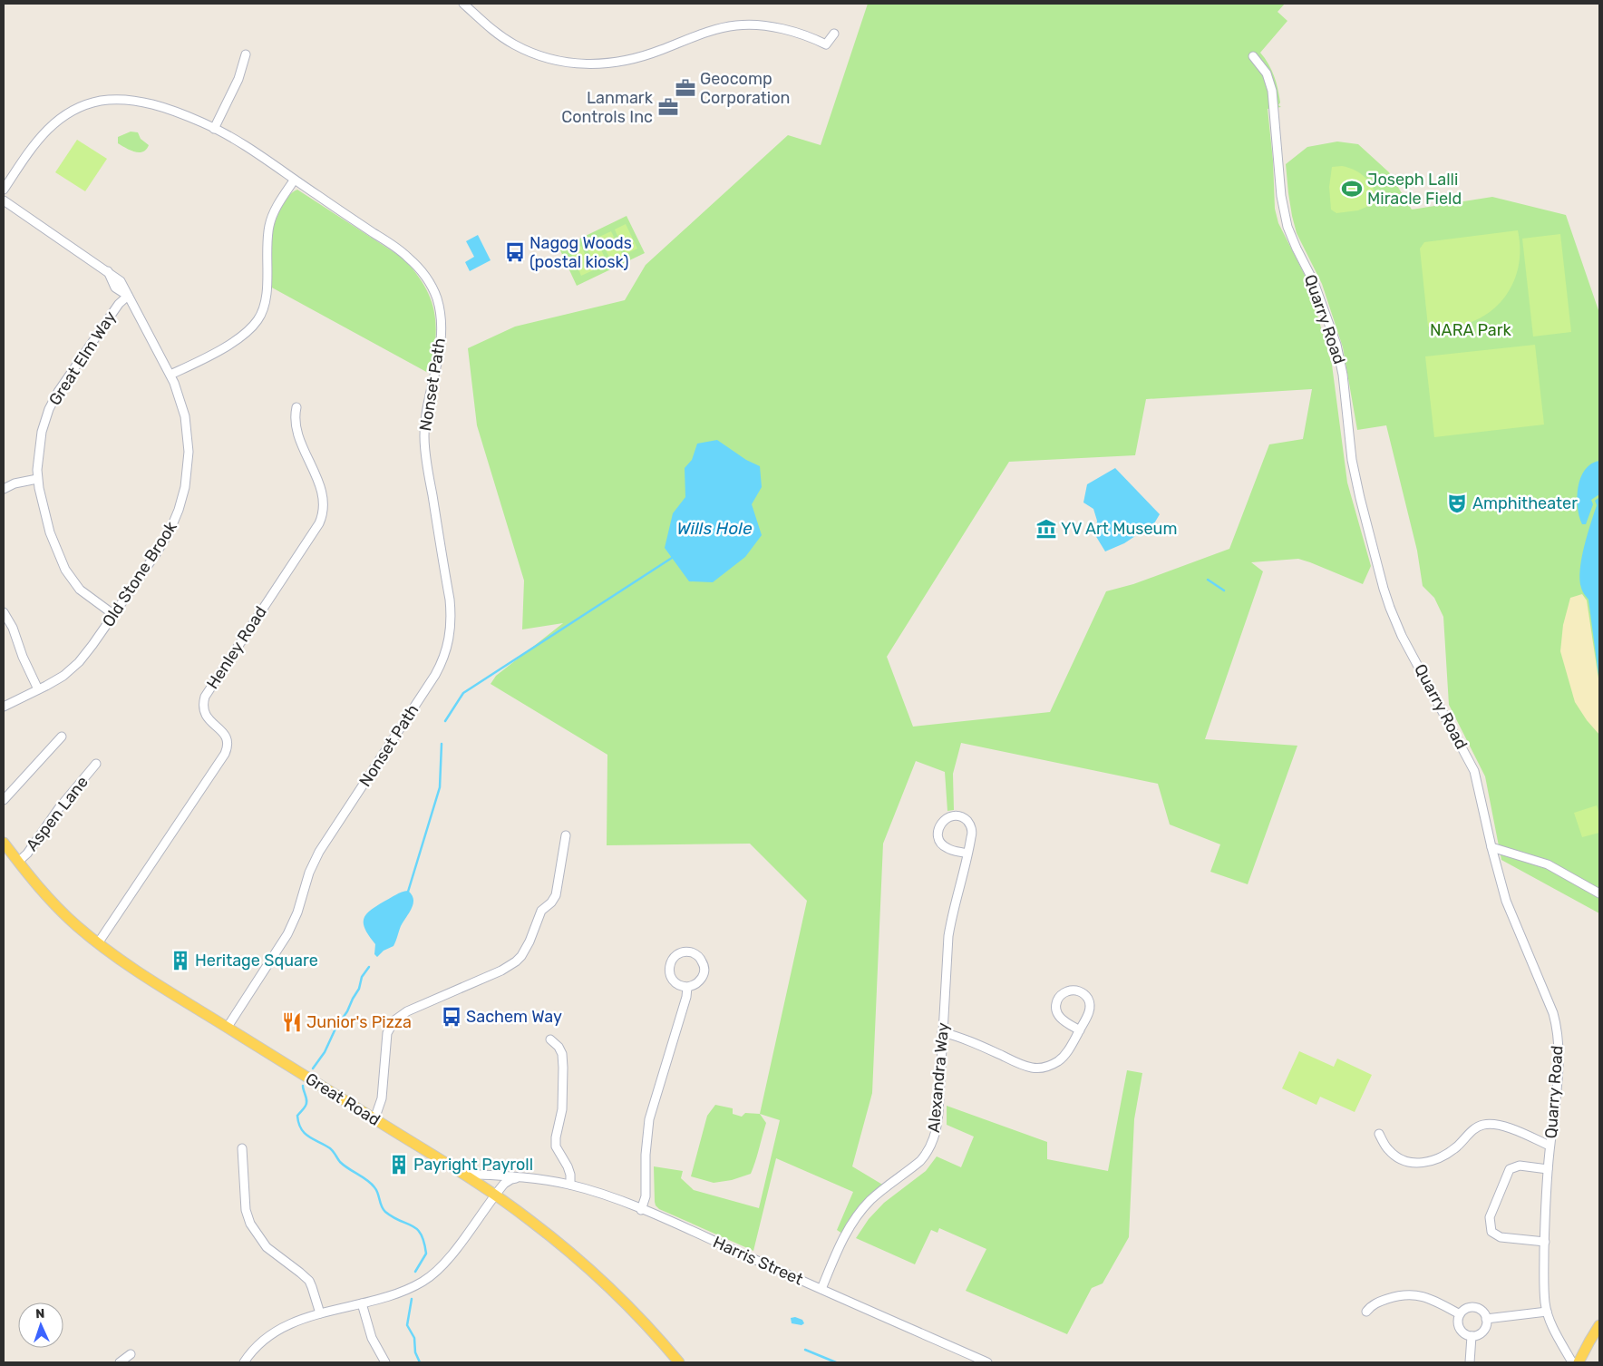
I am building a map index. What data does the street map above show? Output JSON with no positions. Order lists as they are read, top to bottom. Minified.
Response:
{"streets":{"main road":["Great Road"],"street":["Quarry Road","Great Elm Way","Nonset Path","Old Stone Brook","Henley Road","Aspen Lane","Alexandra Way","Harris Street"]},"crossings":[["Great Elm Way","Old Stone Brook"],["Nonset Path","Great Road"],["Henley Road","Great Road"],["Aspen Lane","Great Road"],["Alexandra Way","Harris Street"],["Great Road","Harris Street"]],"water":["Wills Hole"],"parks":["NARA Park"],"places":{"office":["Geocomp Corporation","Lanmark Controls Inc"],"sports":["Joseph Lalli Miracle Field"],"bus stop":["Nagog Woods (postal kiosk)","Sachem Way"],"theatre":["Amphitheater"],"museum":["YV Art Museum"],"building":["Heritage Square","Payright Payroll"],"restaurant":["Junior's Pizza"]},"north":"top"}
